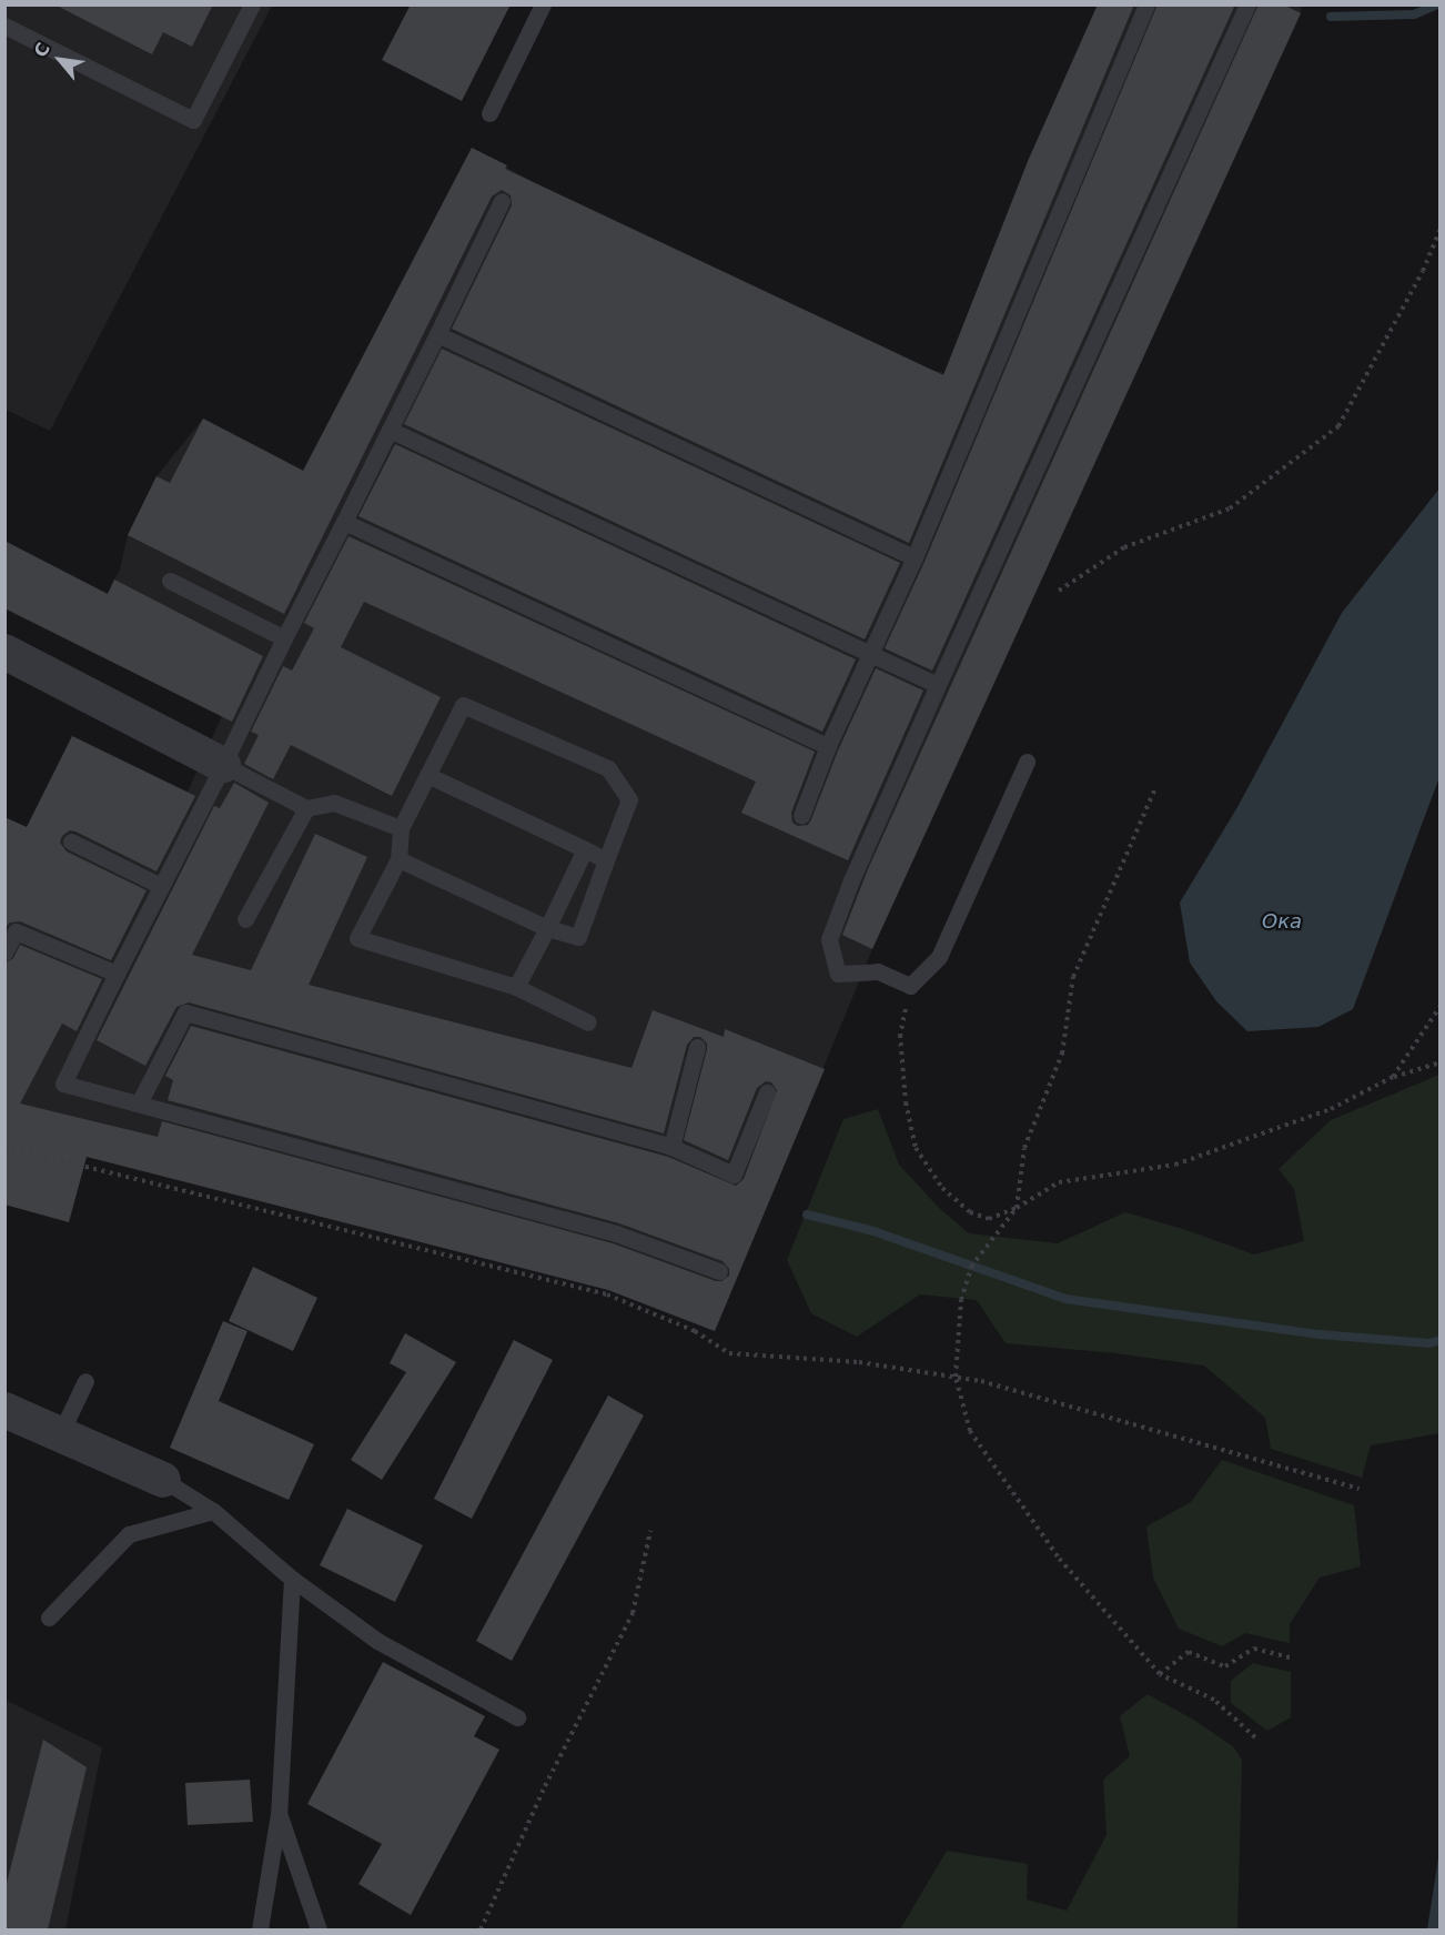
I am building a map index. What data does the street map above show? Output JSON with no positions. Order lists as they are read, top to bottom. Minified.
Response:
{"water":["Ока"],"north":"top left"}
